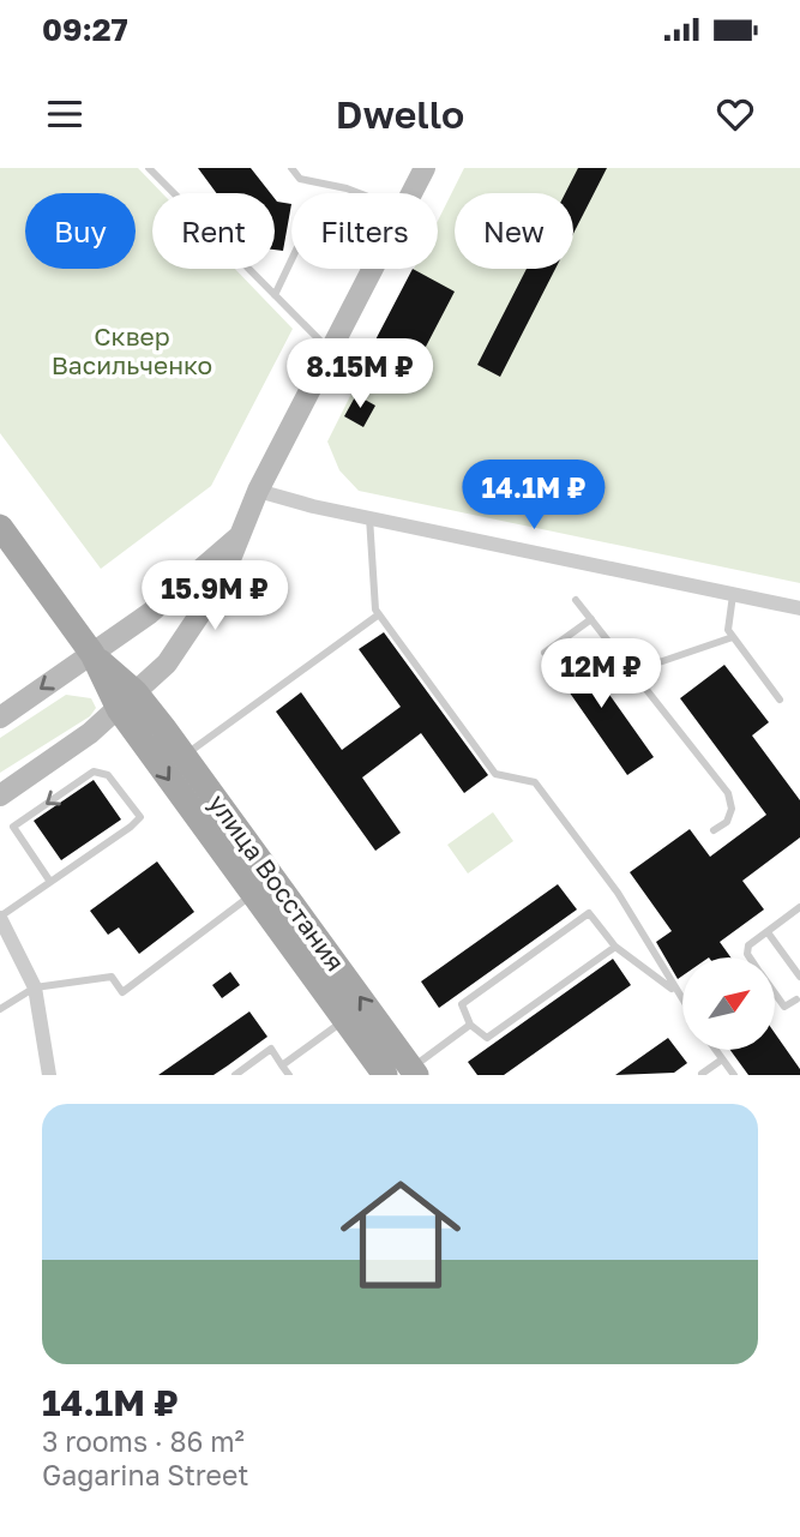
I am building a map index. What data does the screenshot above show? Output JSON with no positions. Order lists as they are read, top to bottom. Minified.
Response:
{"streets":{"main road":["улица Восстания"]},"parks":["Сквер Васильченко"],"north":"top right","page":{"status":"09:27","header":"Dwello","chip":["Buy","Rent","Filters","New"],"price":["8.15M ₽","14.1M ₽","15.9M ₽","12M ₽"],"list":[{"name":"14.1M ₽","note":"3 rooms · 86 m² · Gagarina Street"}]}}
